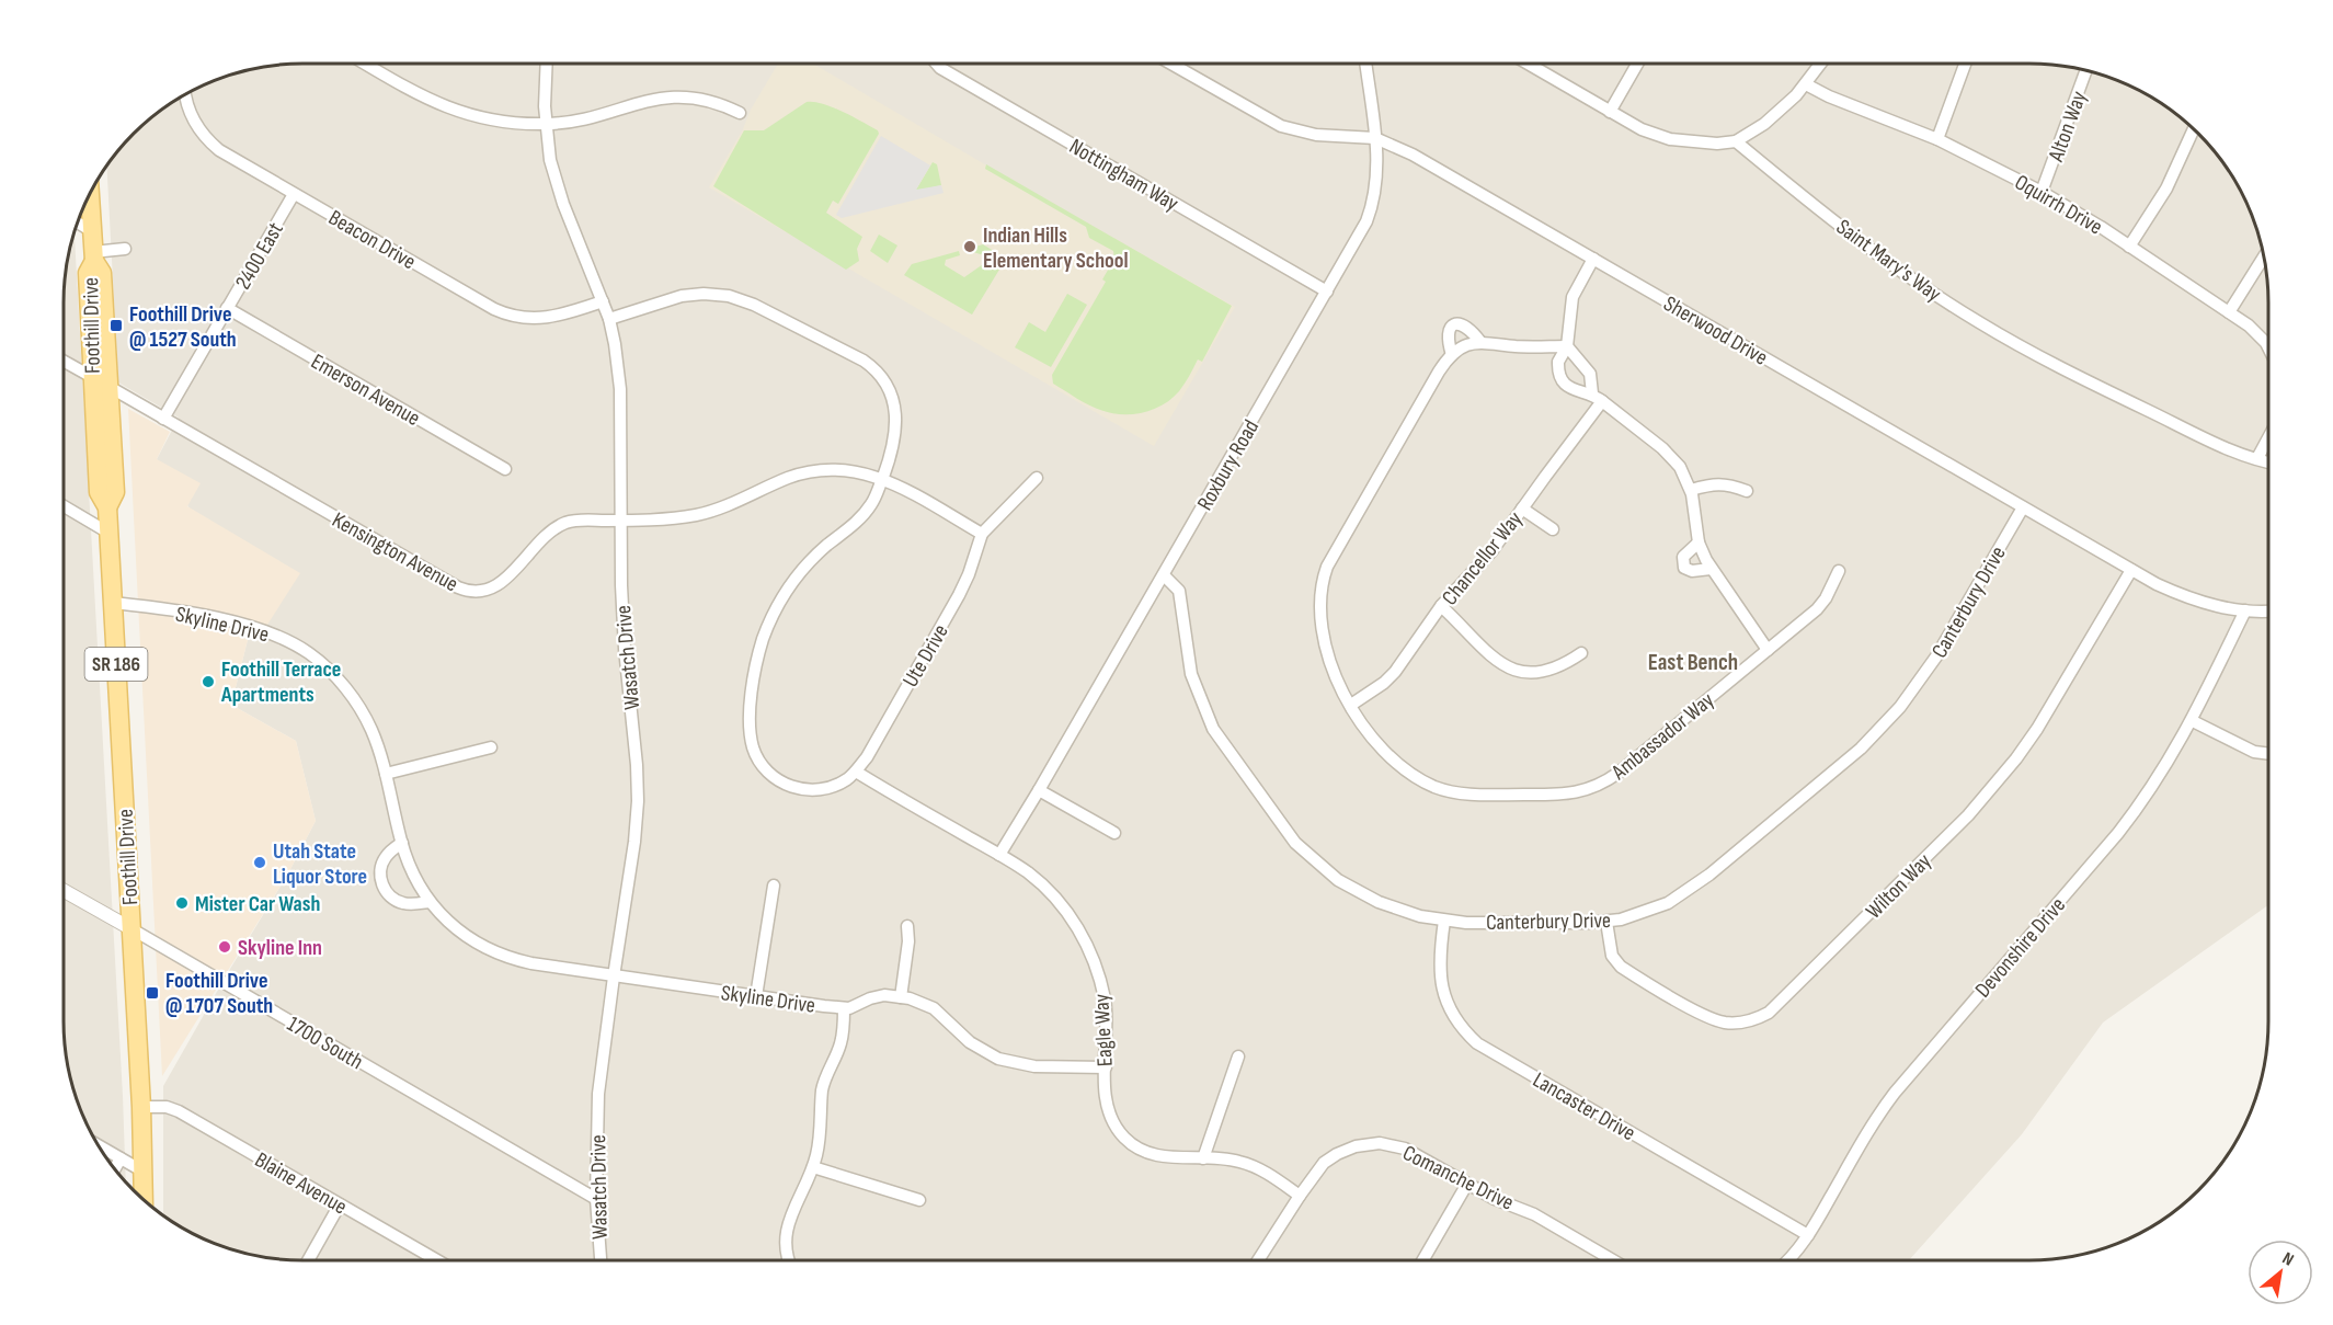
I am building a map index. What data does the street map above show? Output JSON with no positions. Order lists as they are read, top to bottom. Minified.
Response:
{"streets":{"main road":["Foothill Drive","SR 186"],"street":["Alton Way","Nottingham Way","Oquirrh Drive","Beacon Drive","2400 East","Saint Mary's Way","Sherwood Drive","Emerson Avenue","Roxbury Road","Kensington Avenue","Chancellor Way","Canterbury Drive","Skyline Drive","Ute Drive","Wasatch Drive","Ambassador Way","Wilton Way","Devonshire Drive","Eagle Way","1700 South","Lancaster Drive","Comanche Drive","Blaine Avenue"]},"crossings":[["Alton Way","Oquirrh Drive"],["Nottingham Way","Roxbury Road"],["Beacon Drive","2400 East"],["Beacon Drive","Wasatch Drive"],["2400 East","Emerson Avenue"],["2400 East","Kensington Avenue"],["Foothill Drive","Kensington Avenue"],["Foothill Drive","Skyline Drive"],["Foothill Drive","1700 South"],["Foothill Drive","Blaine Avenue"],["Sherwood Drive","Roxbury Road"],["Sherwood Drive","Canterbury Drive"],["Sherwood Drive","Wilton Way"],["Sherwood Drive","Devonshire Drive"],["Roxbury Road","Canterbury Drive"],["Roxbury Road","Eagle Way"],["Kensington Avenue","Ute Drive"],["Kensington Avenue","Wasatch Drive"],["Chancellor Way","Ambassador Way"],["Canterbury Drive","Wilton Way"],["Canterbury Drive","Lancaster Drive"],["Skyline Drive","Wasatch Drive"],["Skyline Drive","Eagle Way"],["Ute Drive","Eagle Way"],["Wasatch Drive","1700 South"],["Devonshire Drive","Lancaster Drive"],["Eagle Way","Comanche Drive"]],"districts":["East Bench"],"places":{"other":["Indian Hills Elementary School","Foothill Terrace Apartments","Utah State Liquor Store","Mister Car Wash","Skyline Inn"],"transit":["Foothill Drive @ 1527 South","Foothill Drive @ 1707 South"]},"north":"top right"}
